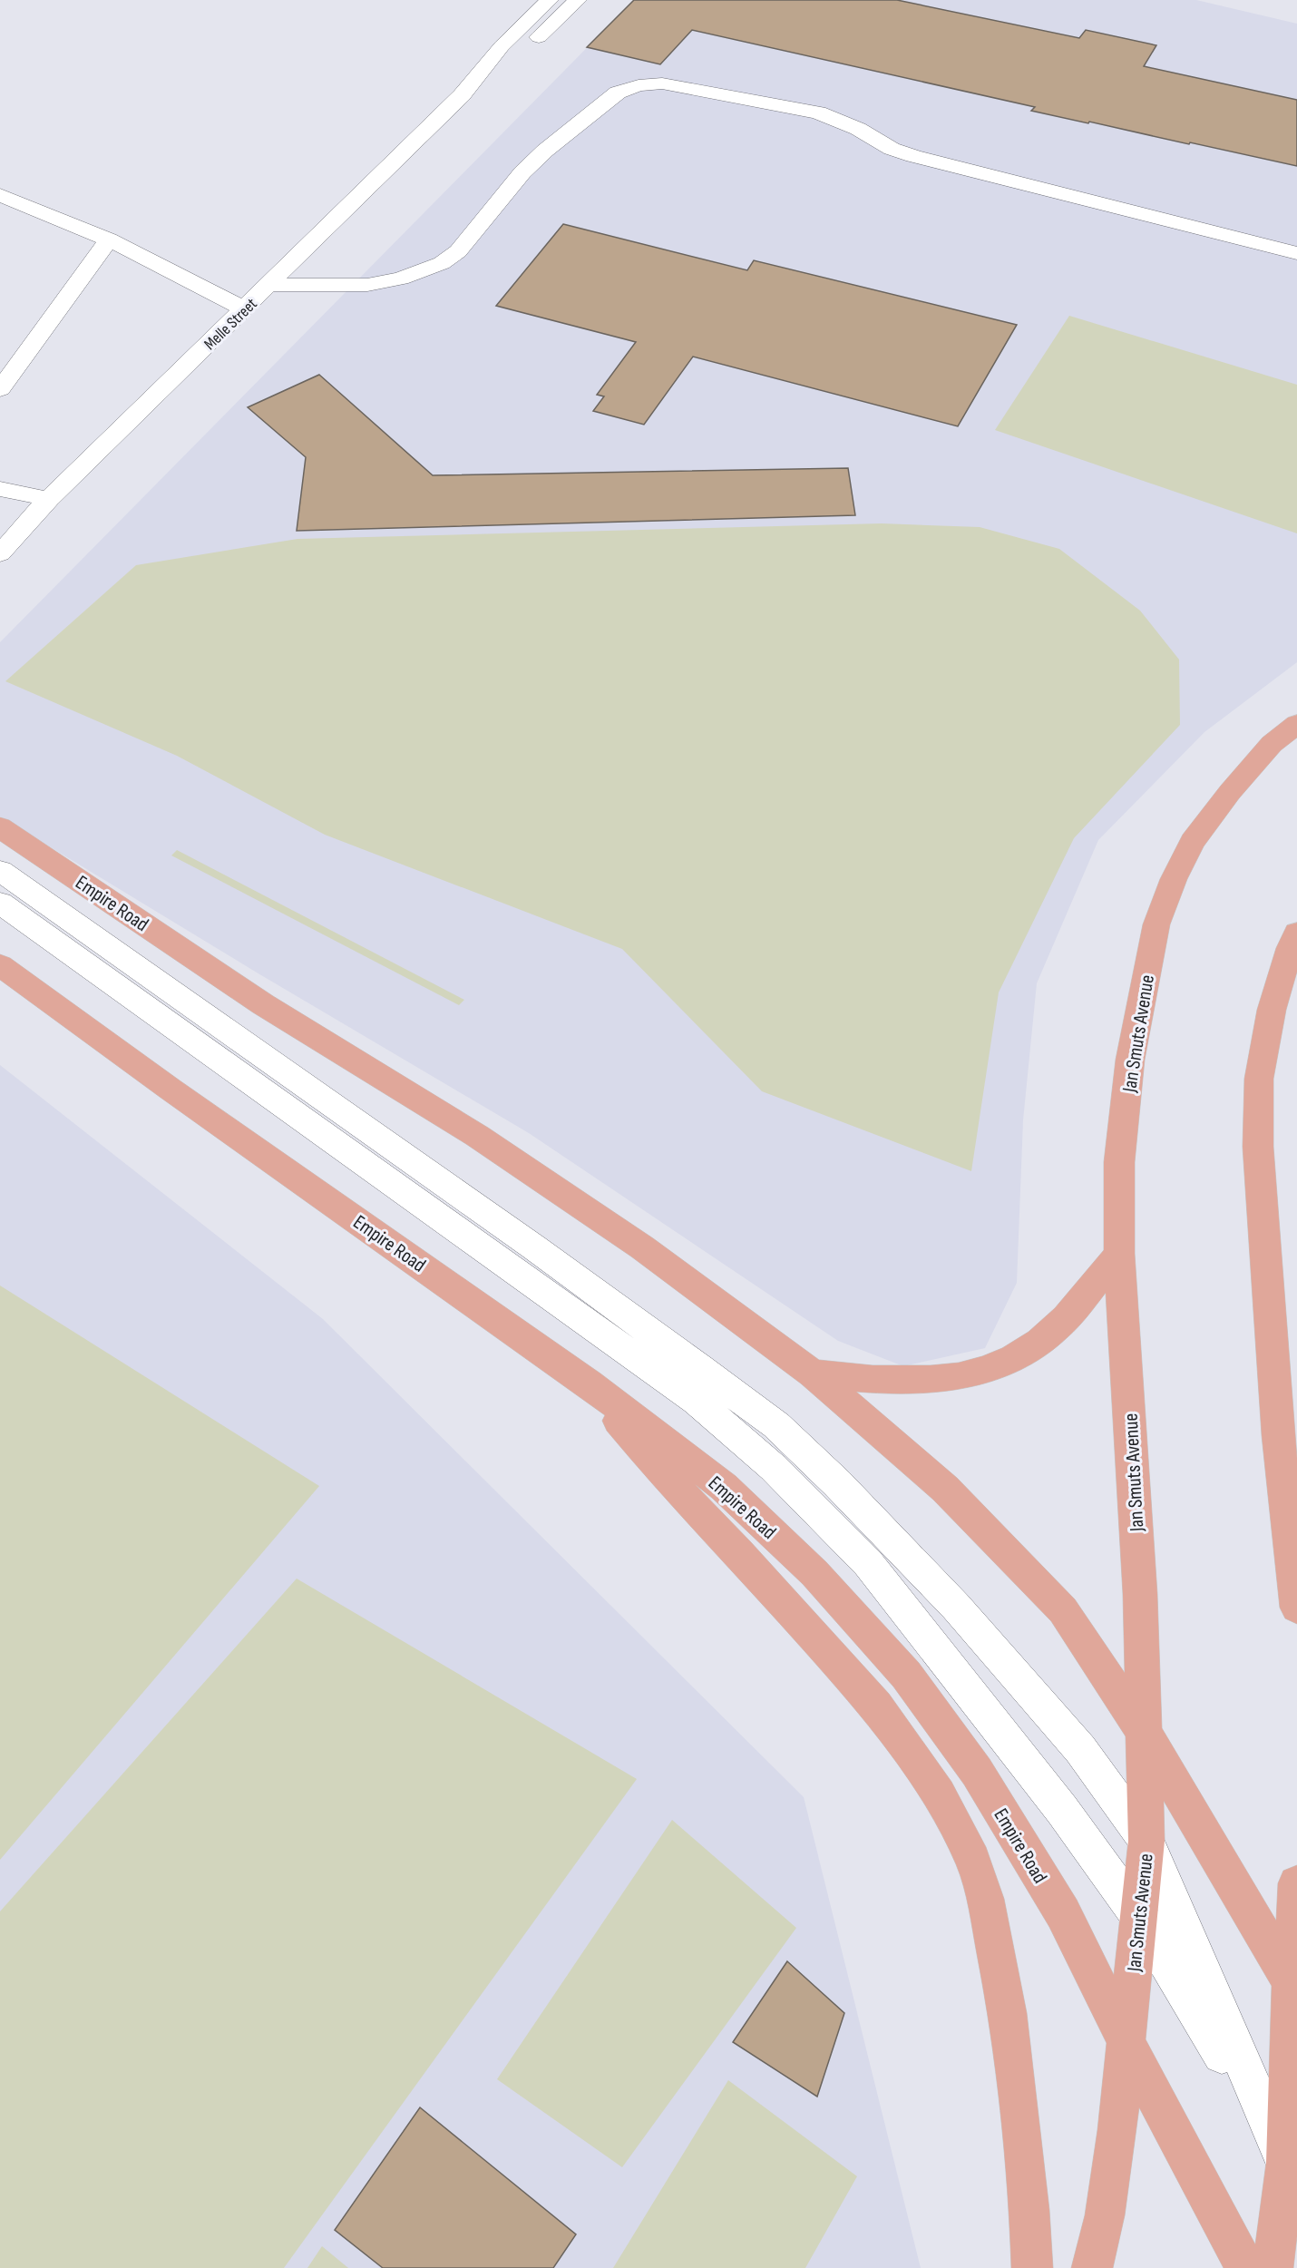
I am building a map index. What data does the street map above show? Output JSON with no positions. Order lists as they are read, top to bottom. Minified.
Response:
{"streets":{"main road":["Empire Road","Jan Smuts Avenue"],"street":["Melle Street"]},"crossings":[["Empire Road","Jan Smuts Avenue"]]}
